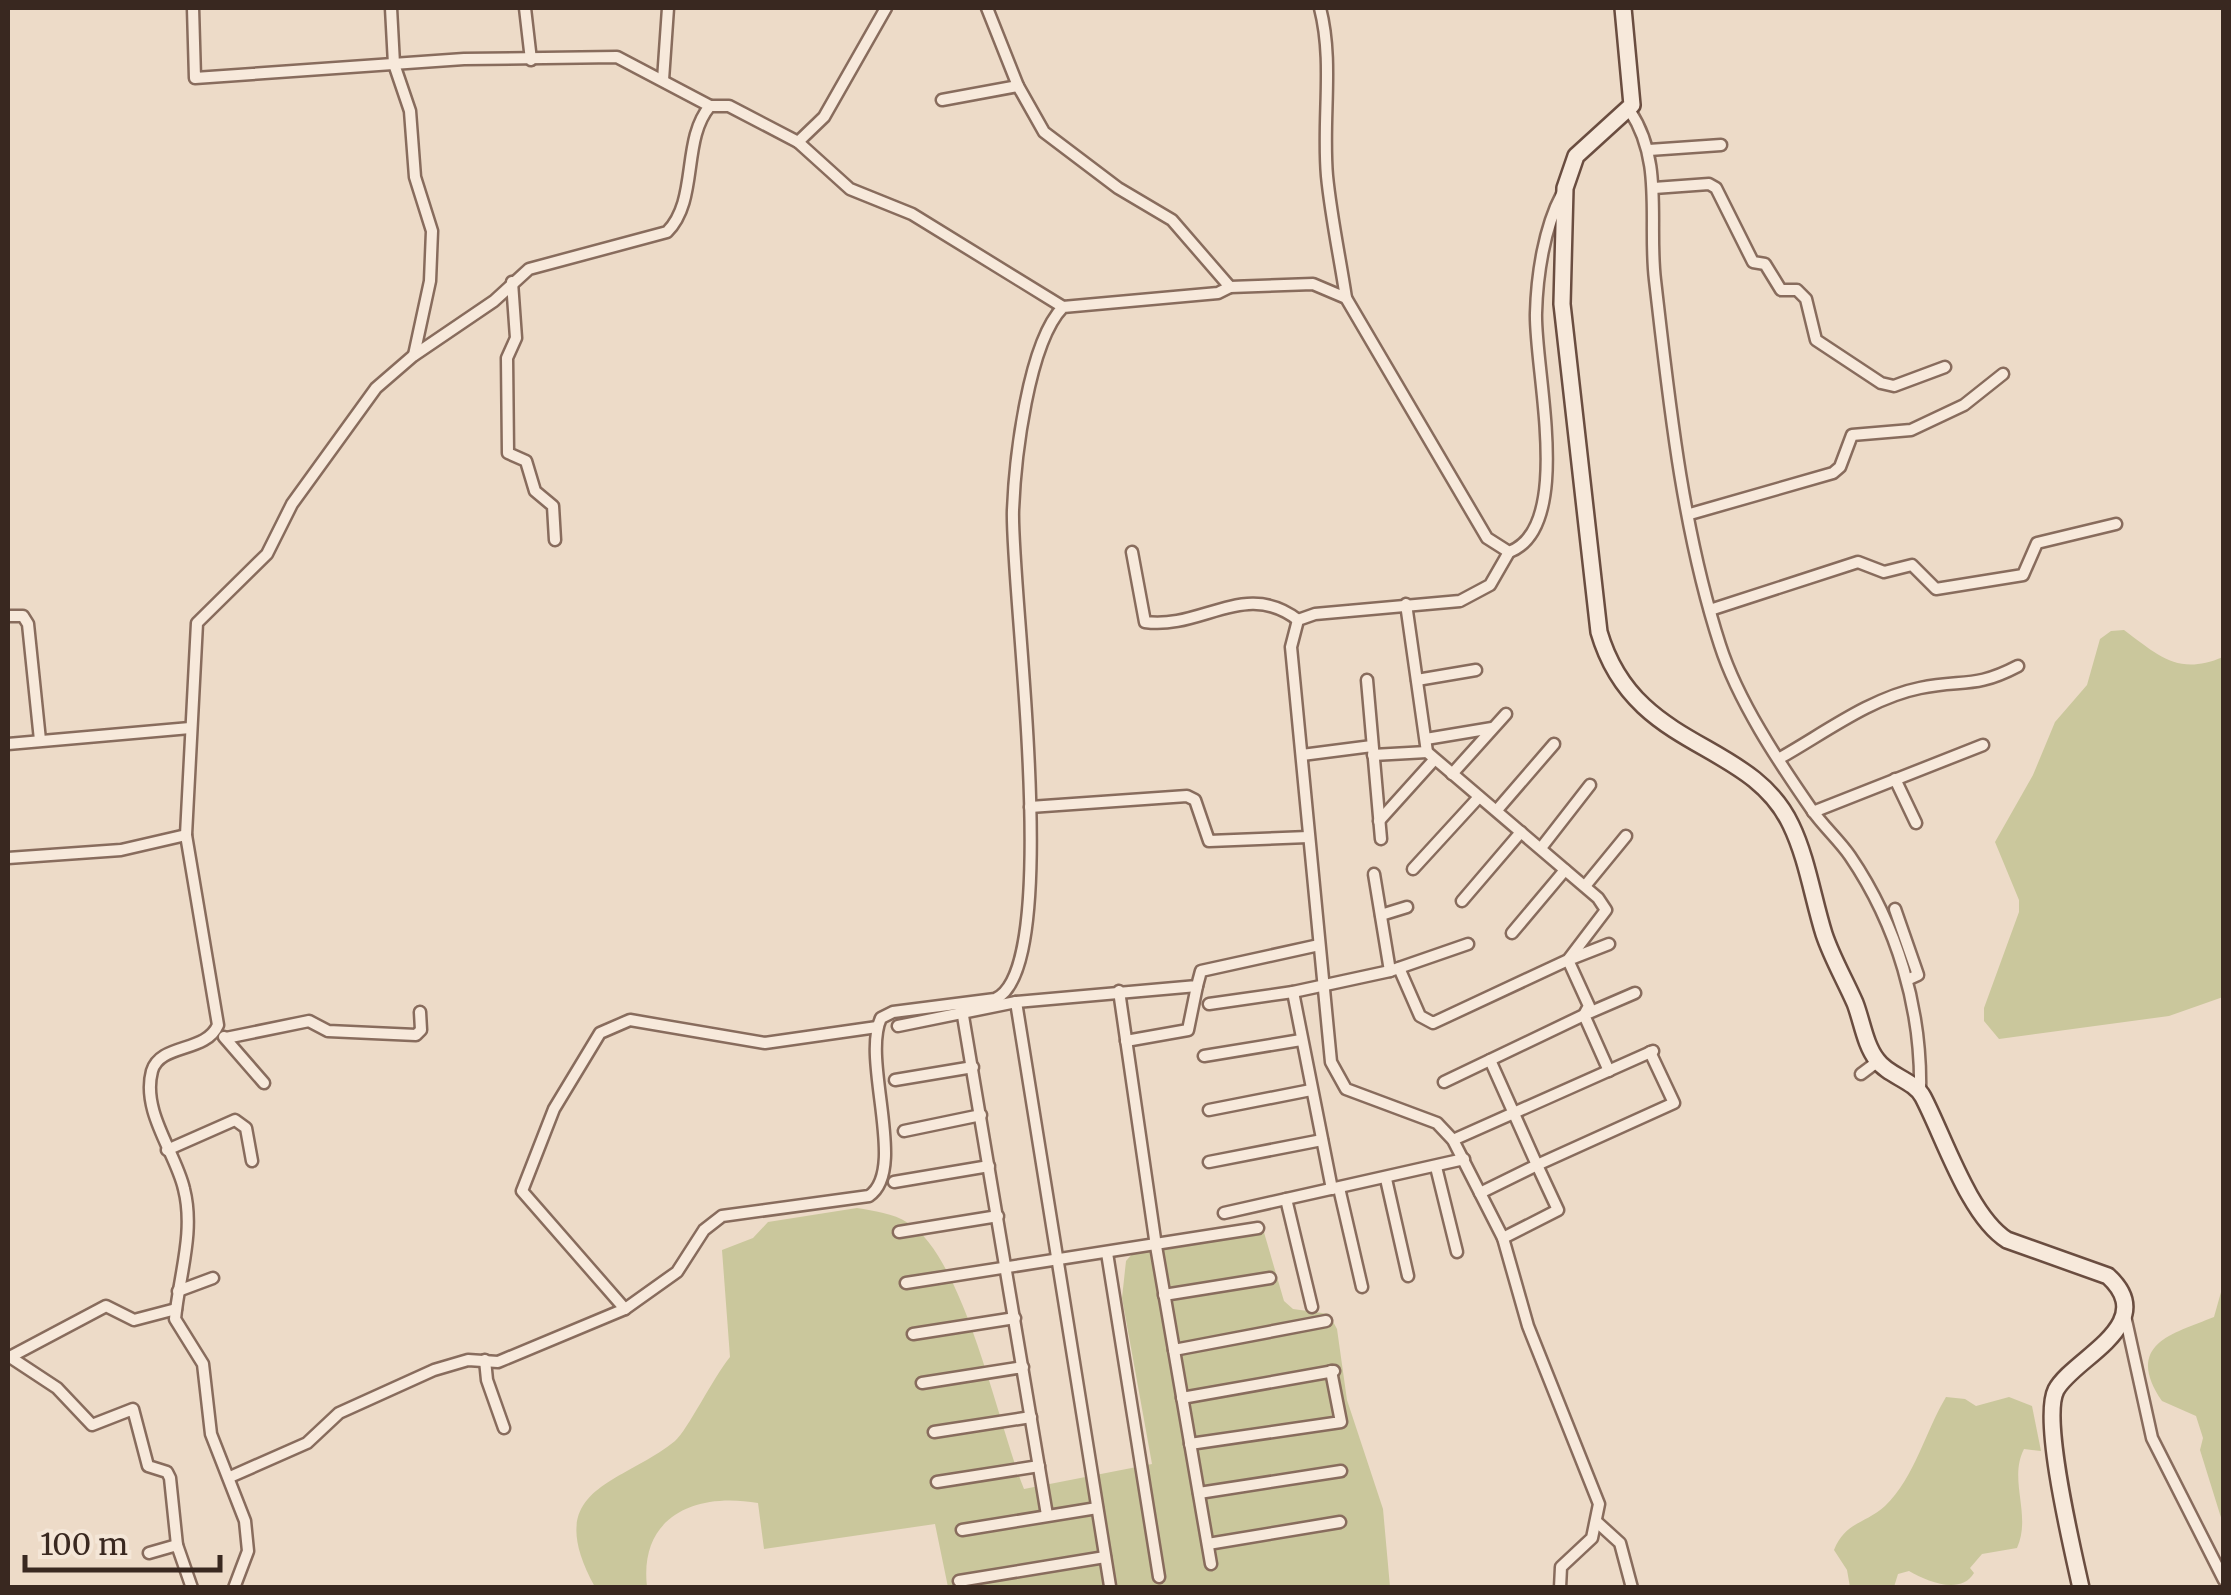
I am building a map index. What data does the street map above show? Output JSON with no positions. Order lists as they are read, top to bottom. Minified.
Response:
{"scale_bar":"100 m"}
